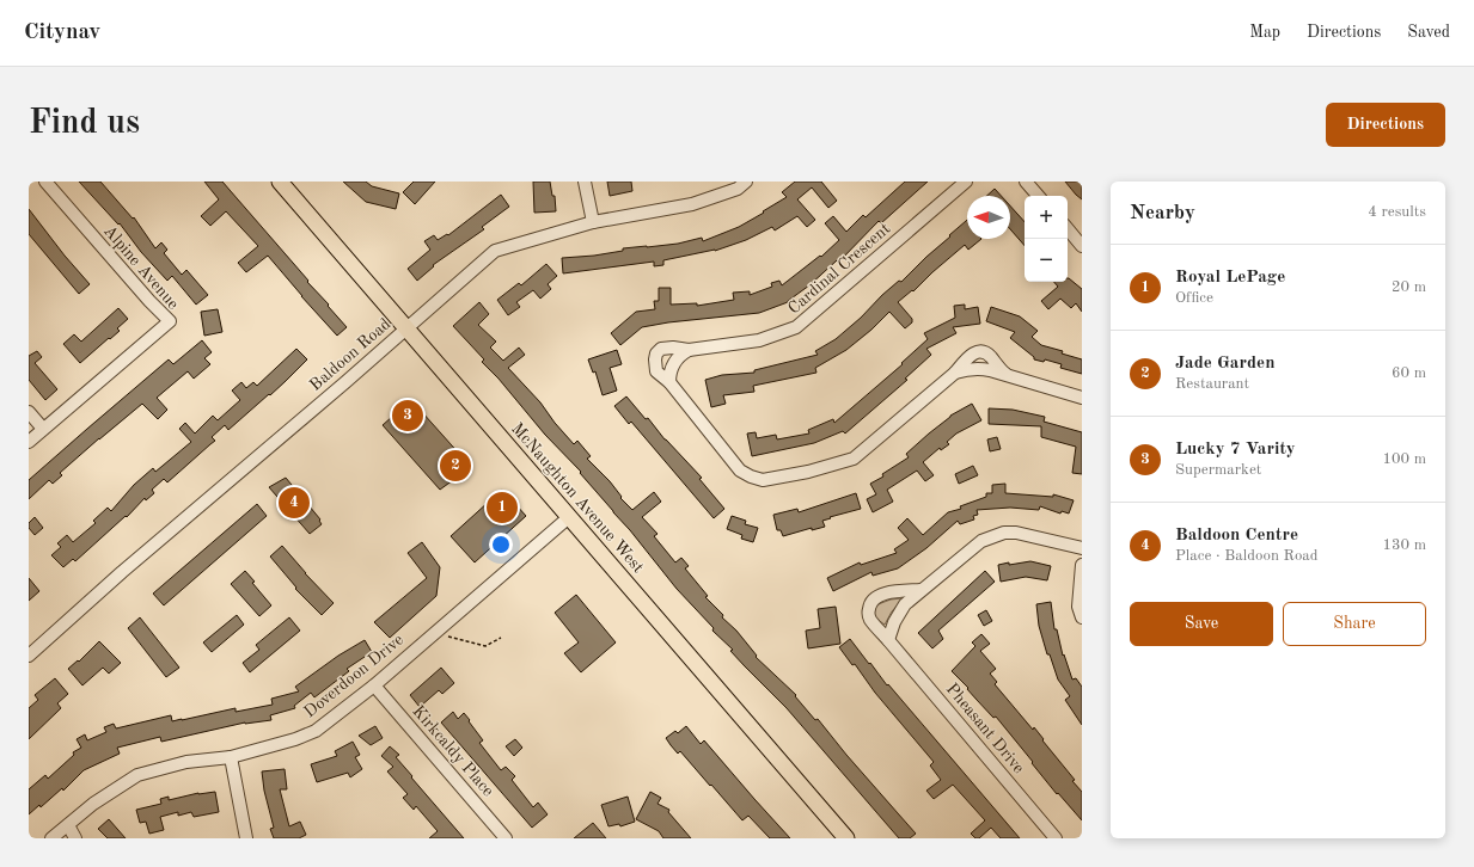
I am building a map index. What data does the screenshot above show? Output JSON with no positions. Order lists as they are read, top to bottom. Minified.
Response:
{"streets":{"main road":["McNaughton Avenue West"],"street":["Alpine Avenue","Cardinal Crescent","Baldoon Road","Doverdoon Drive","Pheasant Drive","Kirkcaldy Place"]},"crossings":[["Baldoon Road","McNaughton Avenue West"],["McNaughton Avenue West","Doverdoon Drive"],["Doverdoon Drive","Kirkcaldy Place"]],"north":"left","page":{"header":"Citynav","nav":["Map","Directions","Saved"],"buttons":["Directions",["Save","Share"]],"title":"Find us","heading":["Nearby","4 results"],"map_buttons":["+","−"],"list":[{"mark":"1","name":"Royal LePage","note":"Office","value":"20 m"},{"mark":"2","name":"Jade Garden","note":"Restaurant","value":"60 m"},{"mark":"3","name":"Lucky 7 Varity","note":"Supermarket","value":"100 m"},{"mark":"4","name":"Baldoon Centre","note":"Place · Baldoon Road","value":"130 m"}],"pins":["3","2","4","1"]}}
